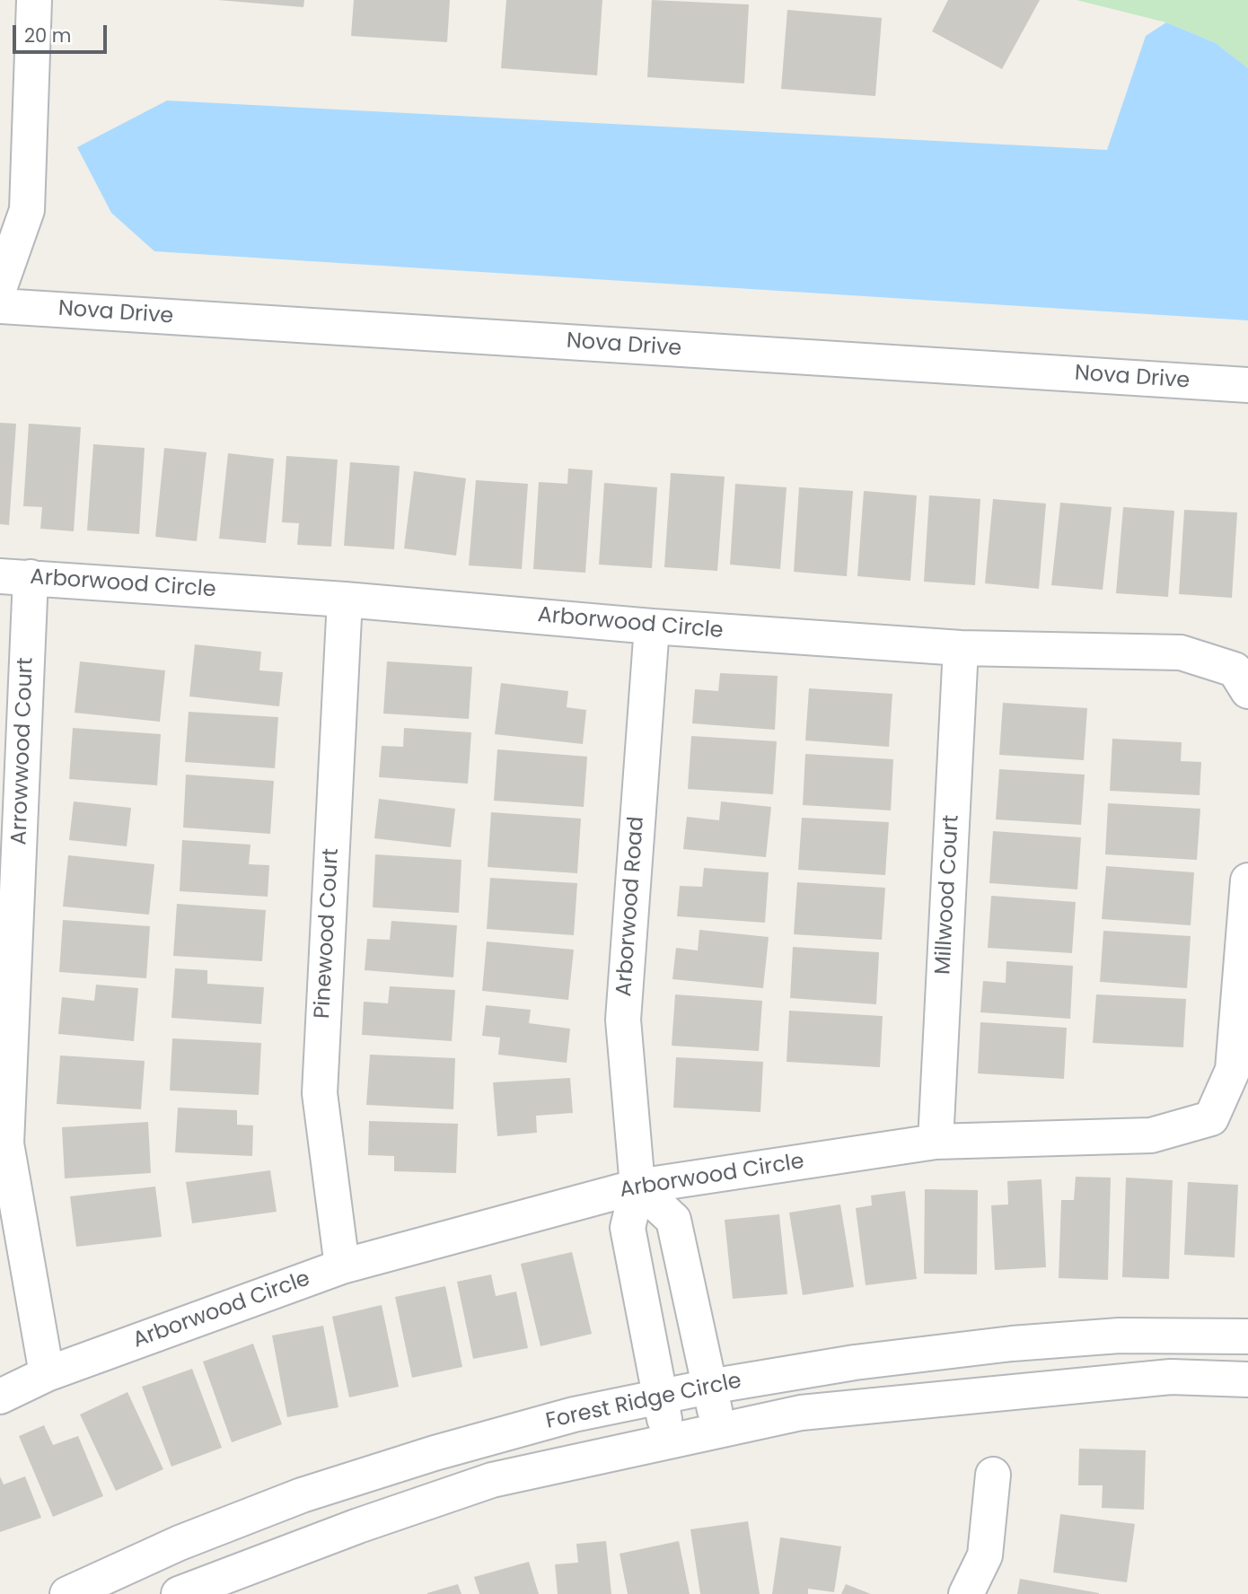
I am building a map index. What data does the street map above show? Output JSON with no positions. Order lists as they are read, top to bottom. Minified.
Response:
{"streets":{"street":["Nova Drive","Arborwood Circle","Arrowwood Court","Millwood Court","Arborwood Road","Pinewood Court","Forest Ridge Circle"]},"crossings":[["Arborwood Circle","Arrowwood Court"],["Arborwood Circle","Millwood Court"],["Arborwood Circle","Arborwood Road"],["Arborwood Circle","Pinewood Court"],["Arborwood Road","Forest Ridge Circle"]],"scale_bar":"20 m"}
